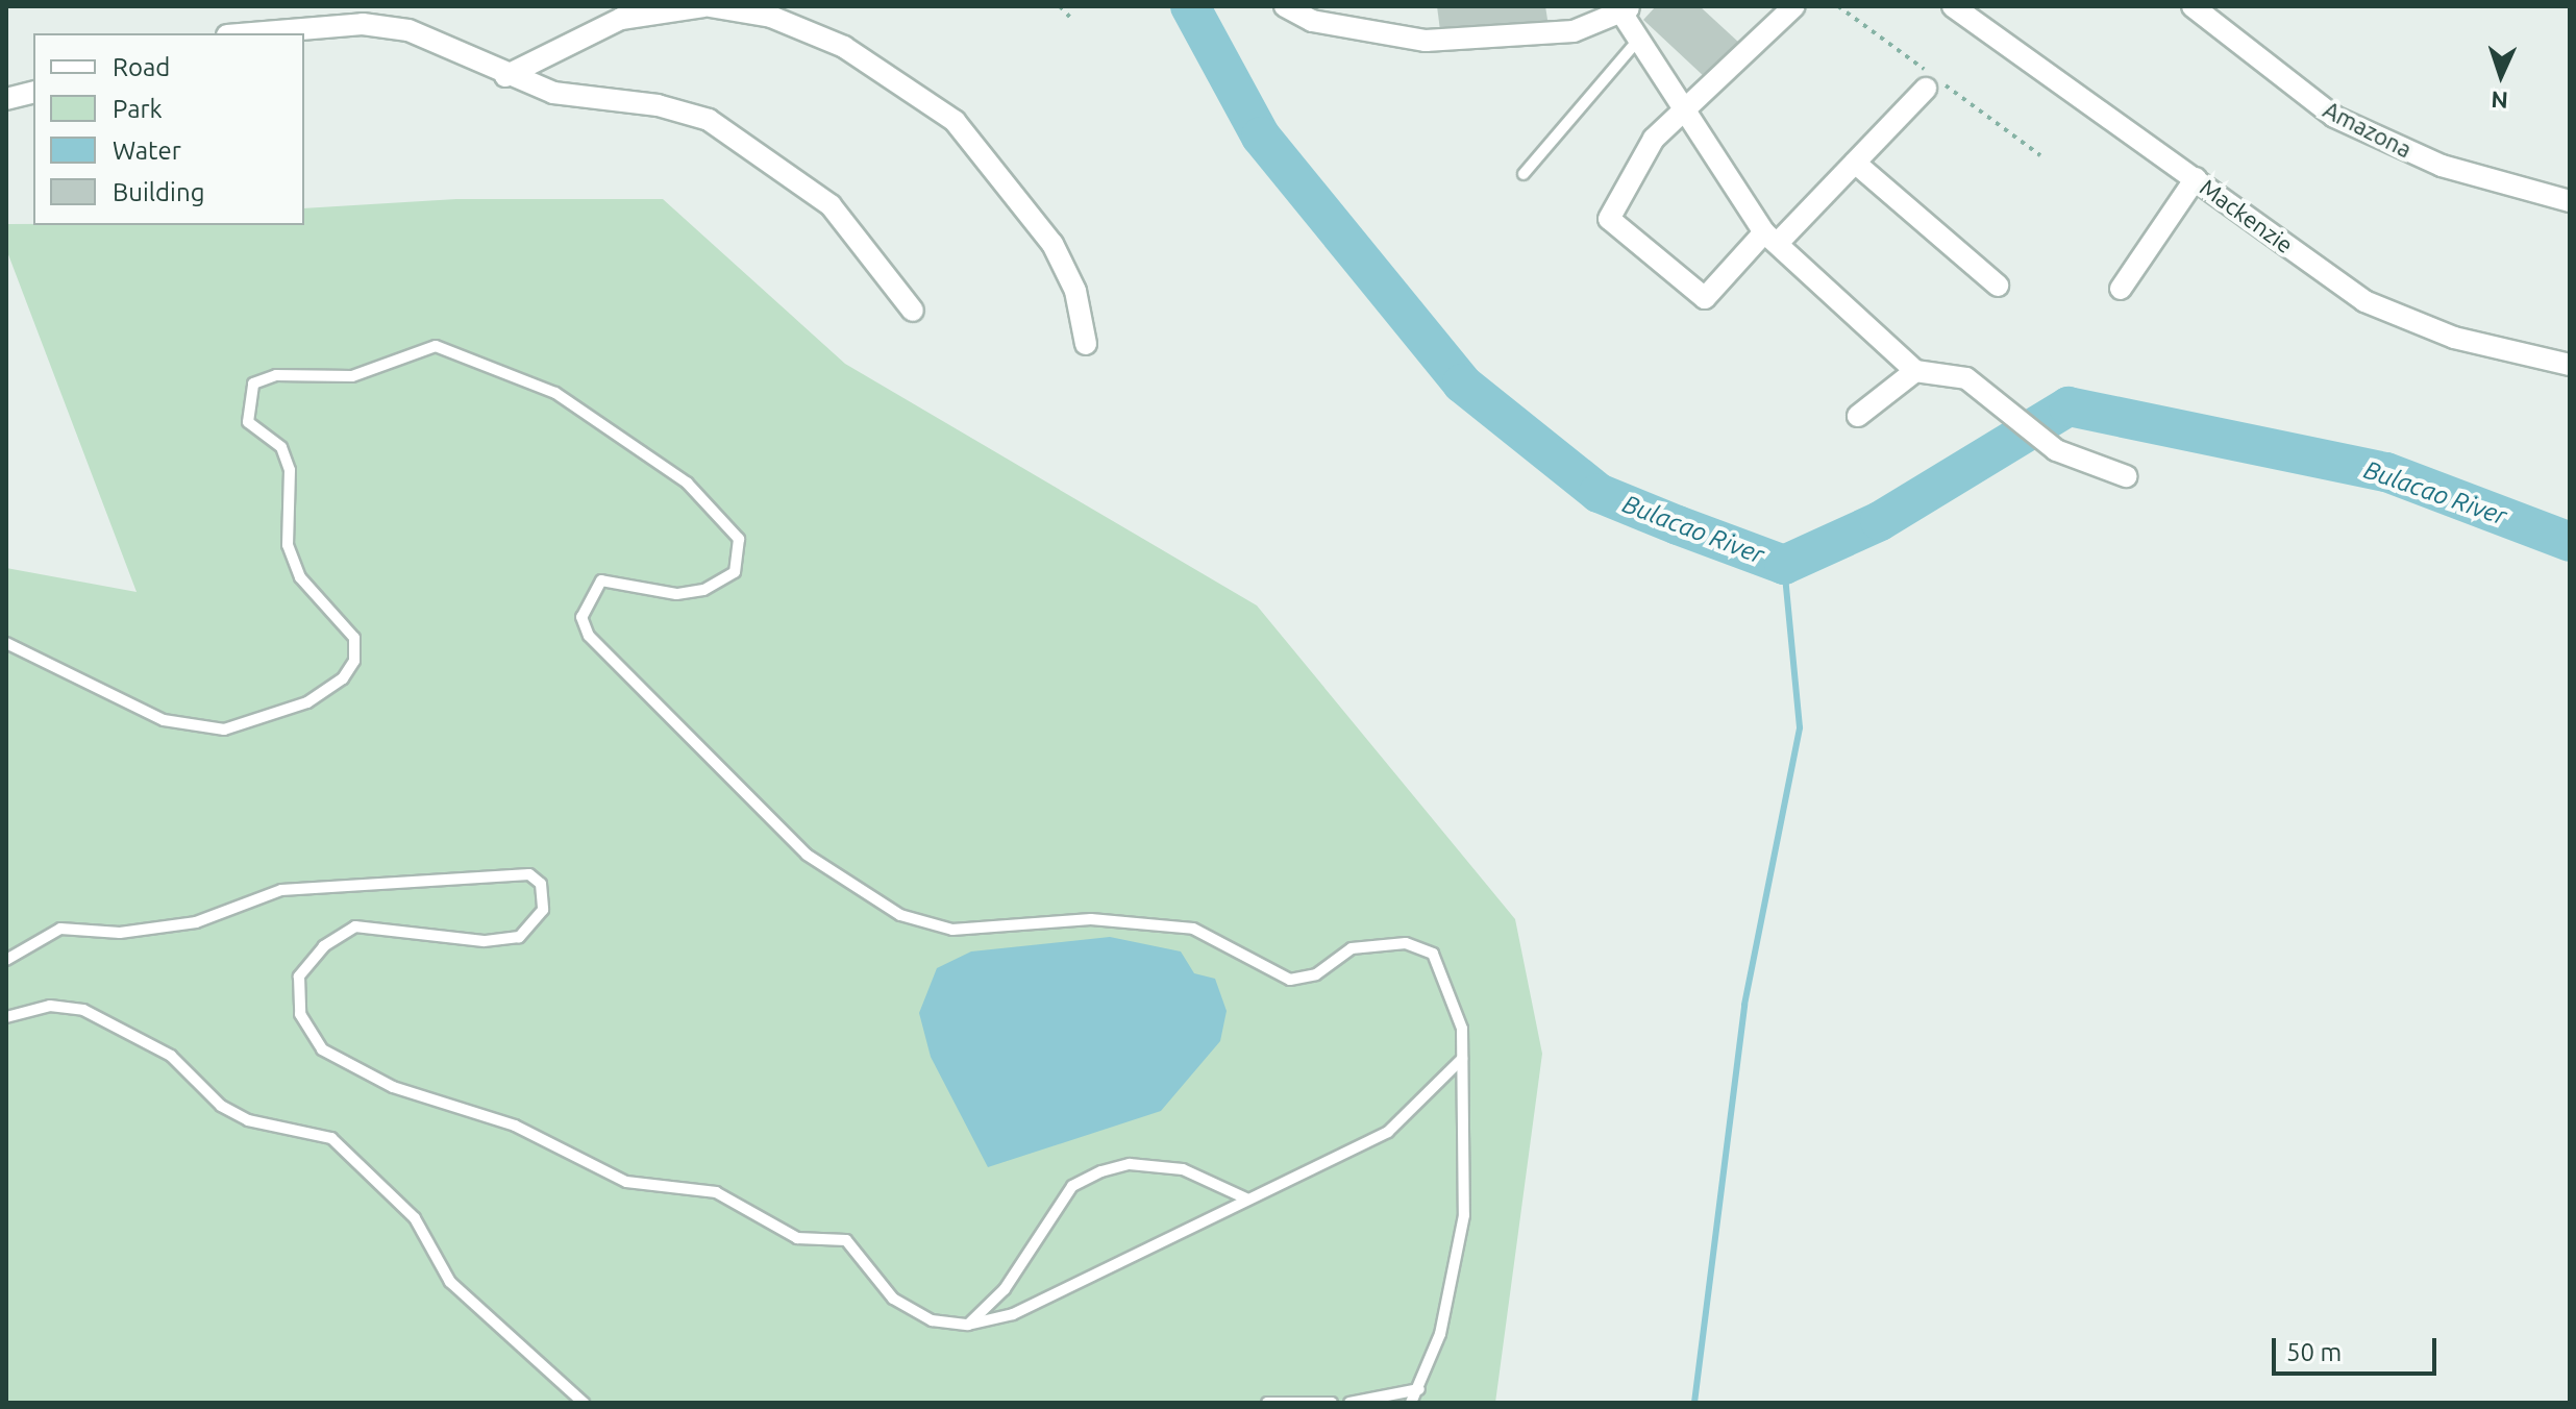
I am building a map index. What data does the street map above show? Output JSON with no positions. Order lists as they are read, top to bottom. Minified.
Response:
{"streets":{"street":["Amazona","Mackenzie"]},"water":["Bulacao River"],"legend":["Road","Park","Water","Building"],"scale_bar":"50 m","north":"bottom"}
